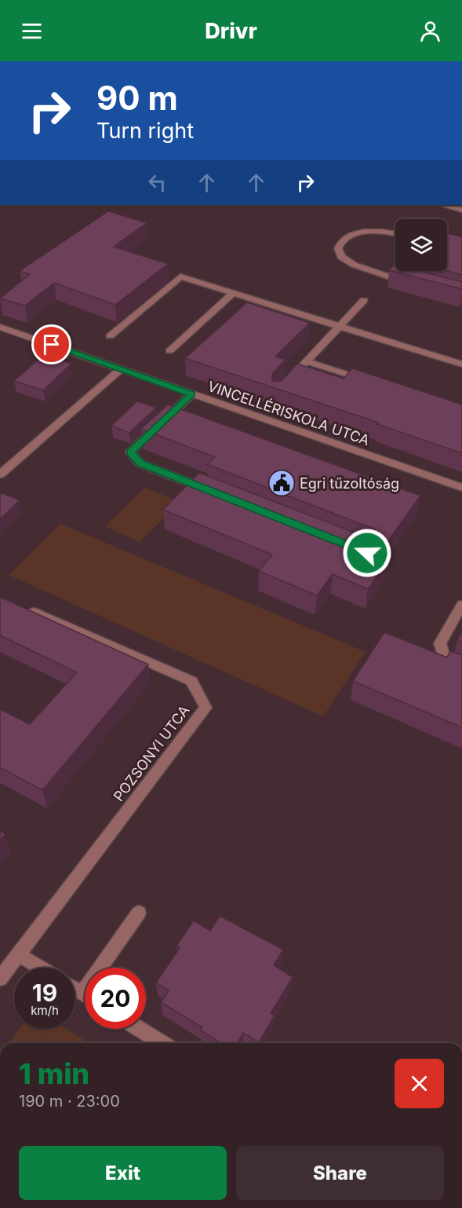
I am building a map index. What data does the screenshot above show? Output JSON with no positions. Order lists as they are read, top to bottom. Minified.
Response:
{"streets":{"street":["VINCELLÉRISKOLA UTCA","POZSONYI UTCA"]},"places":{"public building":["Egri tűzoltóság"]},"page":{"header":"Drivr","turn":["90 m","Turn right"],"speed":"19 km/h","limit":"20","heading":["1 min","190 m · 23:00"],"buttons":["Exit","Share"]}}
